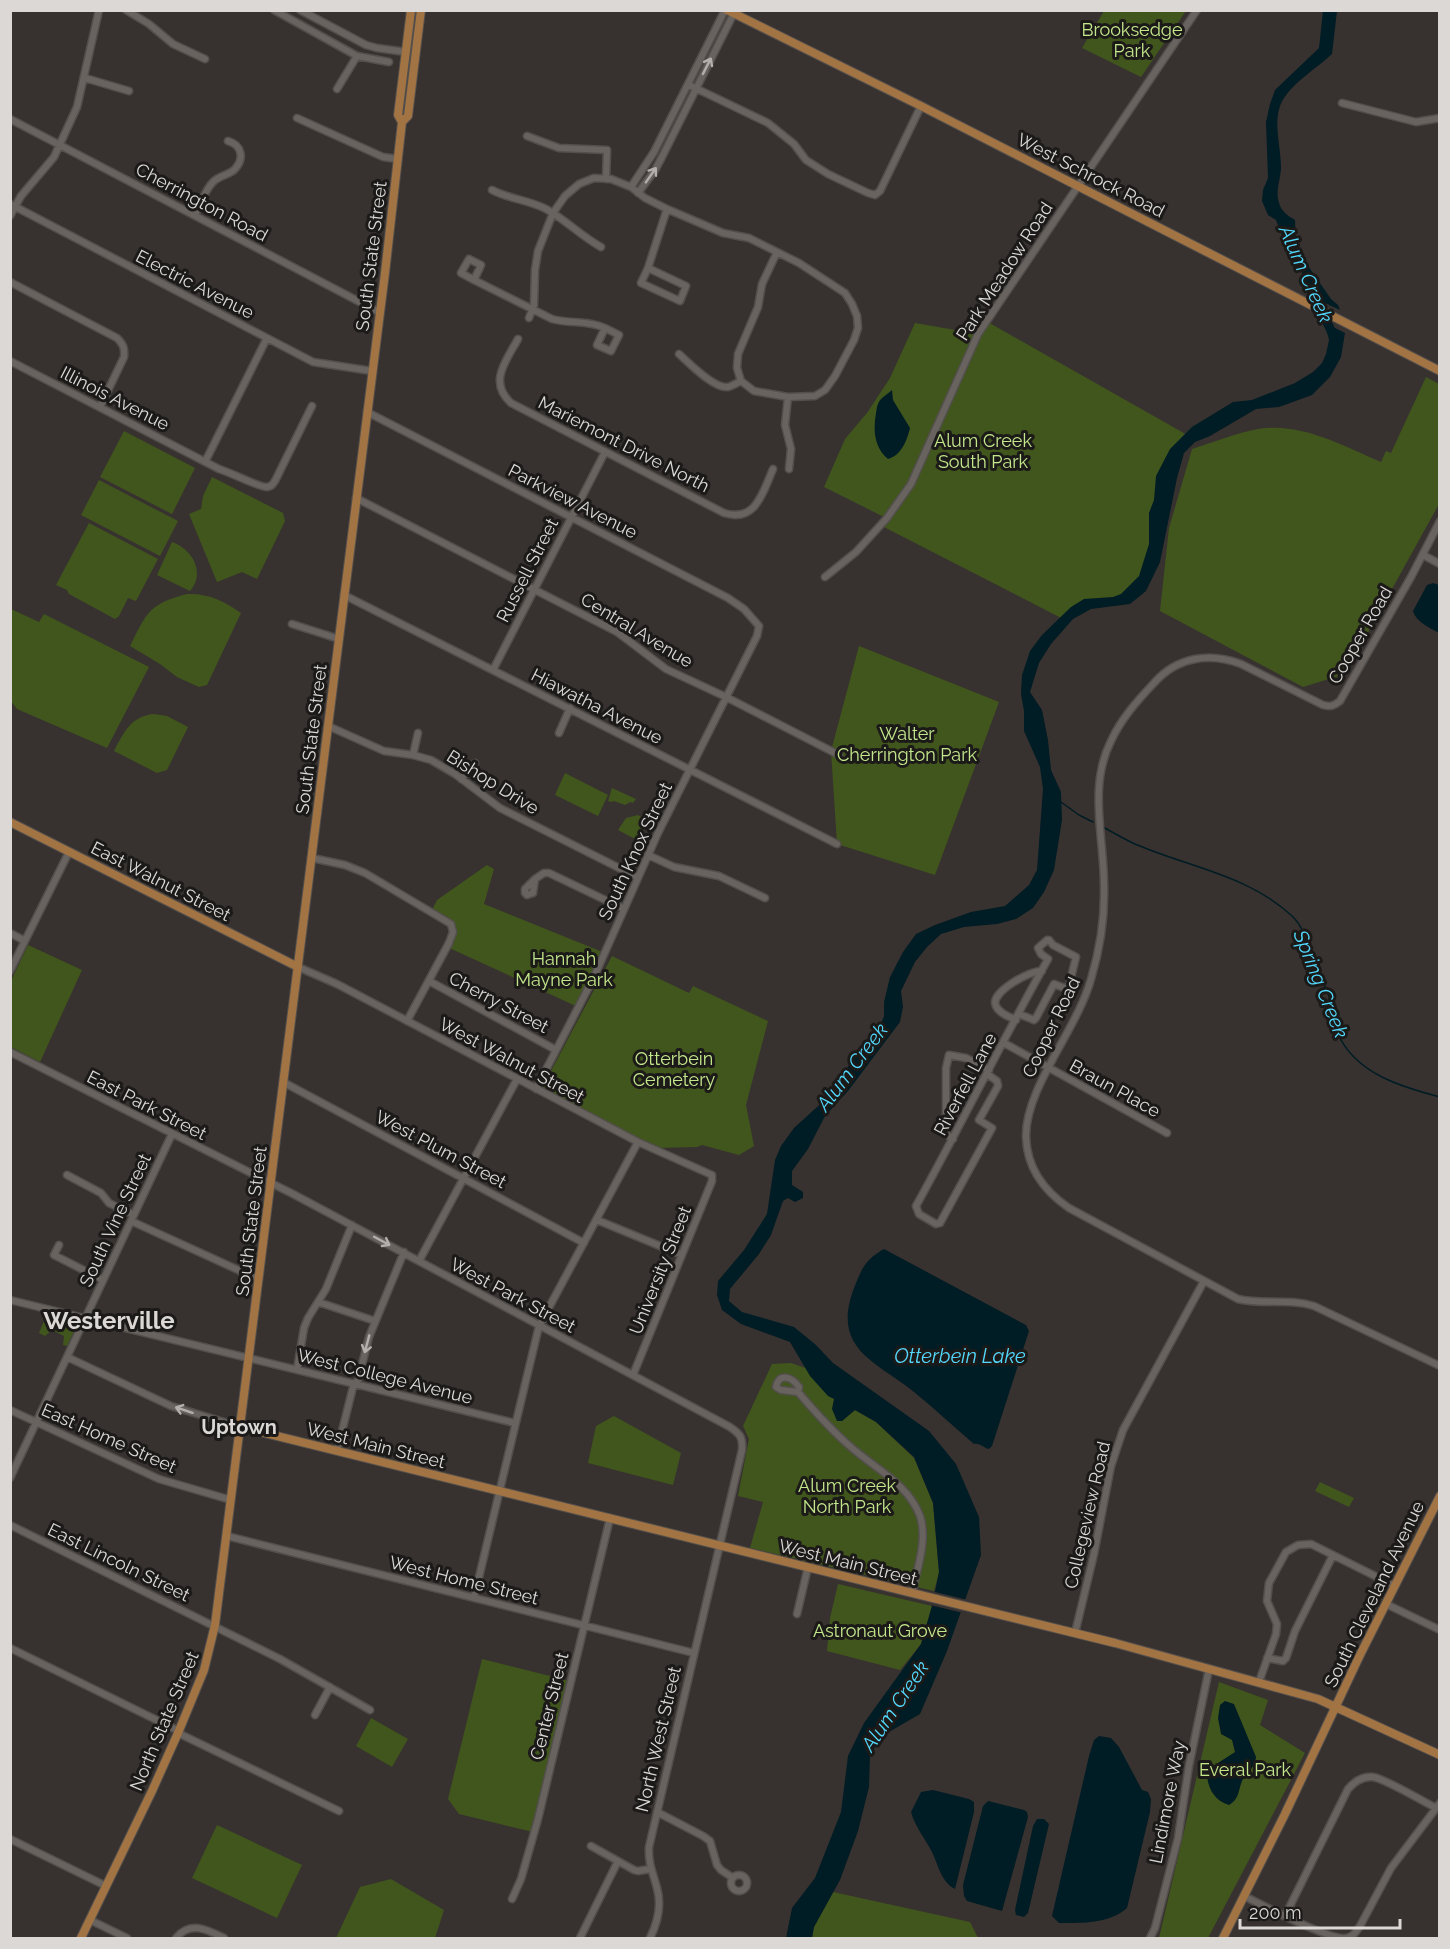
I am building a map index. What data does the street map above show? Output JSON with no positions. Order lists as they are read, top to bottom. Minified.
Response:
{"streets":{"main road":["West Schrock Road","South State Street","East Walnut Street","West Main Street","South Cleveland Avenue","North State Street"],"street":["Cherrington Road","Park Meadow Road","Electric Avenue","Illinois Avenue","Mariemont Drive North","Parkview Avenue","Russell Street","Central Avenue","Cooper Road","Hiawatha Avenue","Bishop Drive","South Knox Street","Cherry Street","West Walnut Street","Riverfell Lane","Braun Place","East Park Street","West Plum Street","South Vine Street","University Street","West Park Street","West College Avenue","East Home Street","Collegeview Road","East Lincoln Street","West Home Street","Center Street","North West Street","Lindimore Way"]},"crossings":[["West Schrock Road","Park Meadow Road"],["Cherrington Road","South State Street"],["South State Street","Electric Avenue"],["South State Street","Parkview Avenue"],["South State Street","Central Avenue"],["South State Street","Hiawatha Avenue"],["South State Street","Bishop Drive"],["South State Street","East Walnut Street"],["South State Street","West Walnut Street"],["South State Street","East Park Street"],["South State Street","West Plum Street"],["South State Street","West Park Street"],["South State Street","West College Avenue"],["South State Street","North State Street"],["Mariemont Drive North","Russell Street"],["Parkview Avenue","Russell Street"],["Parkview Avenue","South Knox Street"],["Russell Street","Central Avenue"],["Russell Street","Hiawatha Avenue"],["Central Avenue","South Knox Street"],["Cooper Road","Braun Place"],["Cooper Road","Collegeview Road"],["Hiawatha Avenue","South Knox Street"],["Bishop Drive","South Knox Street"],["South Knox Street","Cherry Street"],["South Knox Street","West Walnut Street"],["East Walnut Street","West Walnut Street"],["West Walnut Street","University Street"],["Riverfell Lane","Braun Place"],["East Park Street","South Vine Street"],["East Park Street","West Park Street"],["South Vine Street","West College Avenue"],["South Vine Street","East Home Street"],["University Street","West Park Street"],["West Park Street","North West Street"],["West College Avenue","North State Street"],["East Home Street","North State Street"],["West Main Street","Collegeview Road"],["West Main Street","South Cleveland Avenue"],["West Main Street","Center Street"],["West Main Street","North State Street"],["West Main Street","North West Street"],["West Main Street","Lindimore Way"],["East Lincoln Street","North State Street"],["West Home Street","Center Street"],["West Home Street","North State Street"],["West Home Street","North West Street"]],"districts":["Westerville","Uptown"],"water":["Alum Creek","Spring Creek","Otterbein Lake"],"parks":["Brooksedge Park","Alum Creek South Park","Walter Cherrington Park","Hannah Mayne Park","Otterbein Cemetery","Alum Creek North Park","Astronaut Grove","Everal Park"],"scale_bar":"200 m"}
